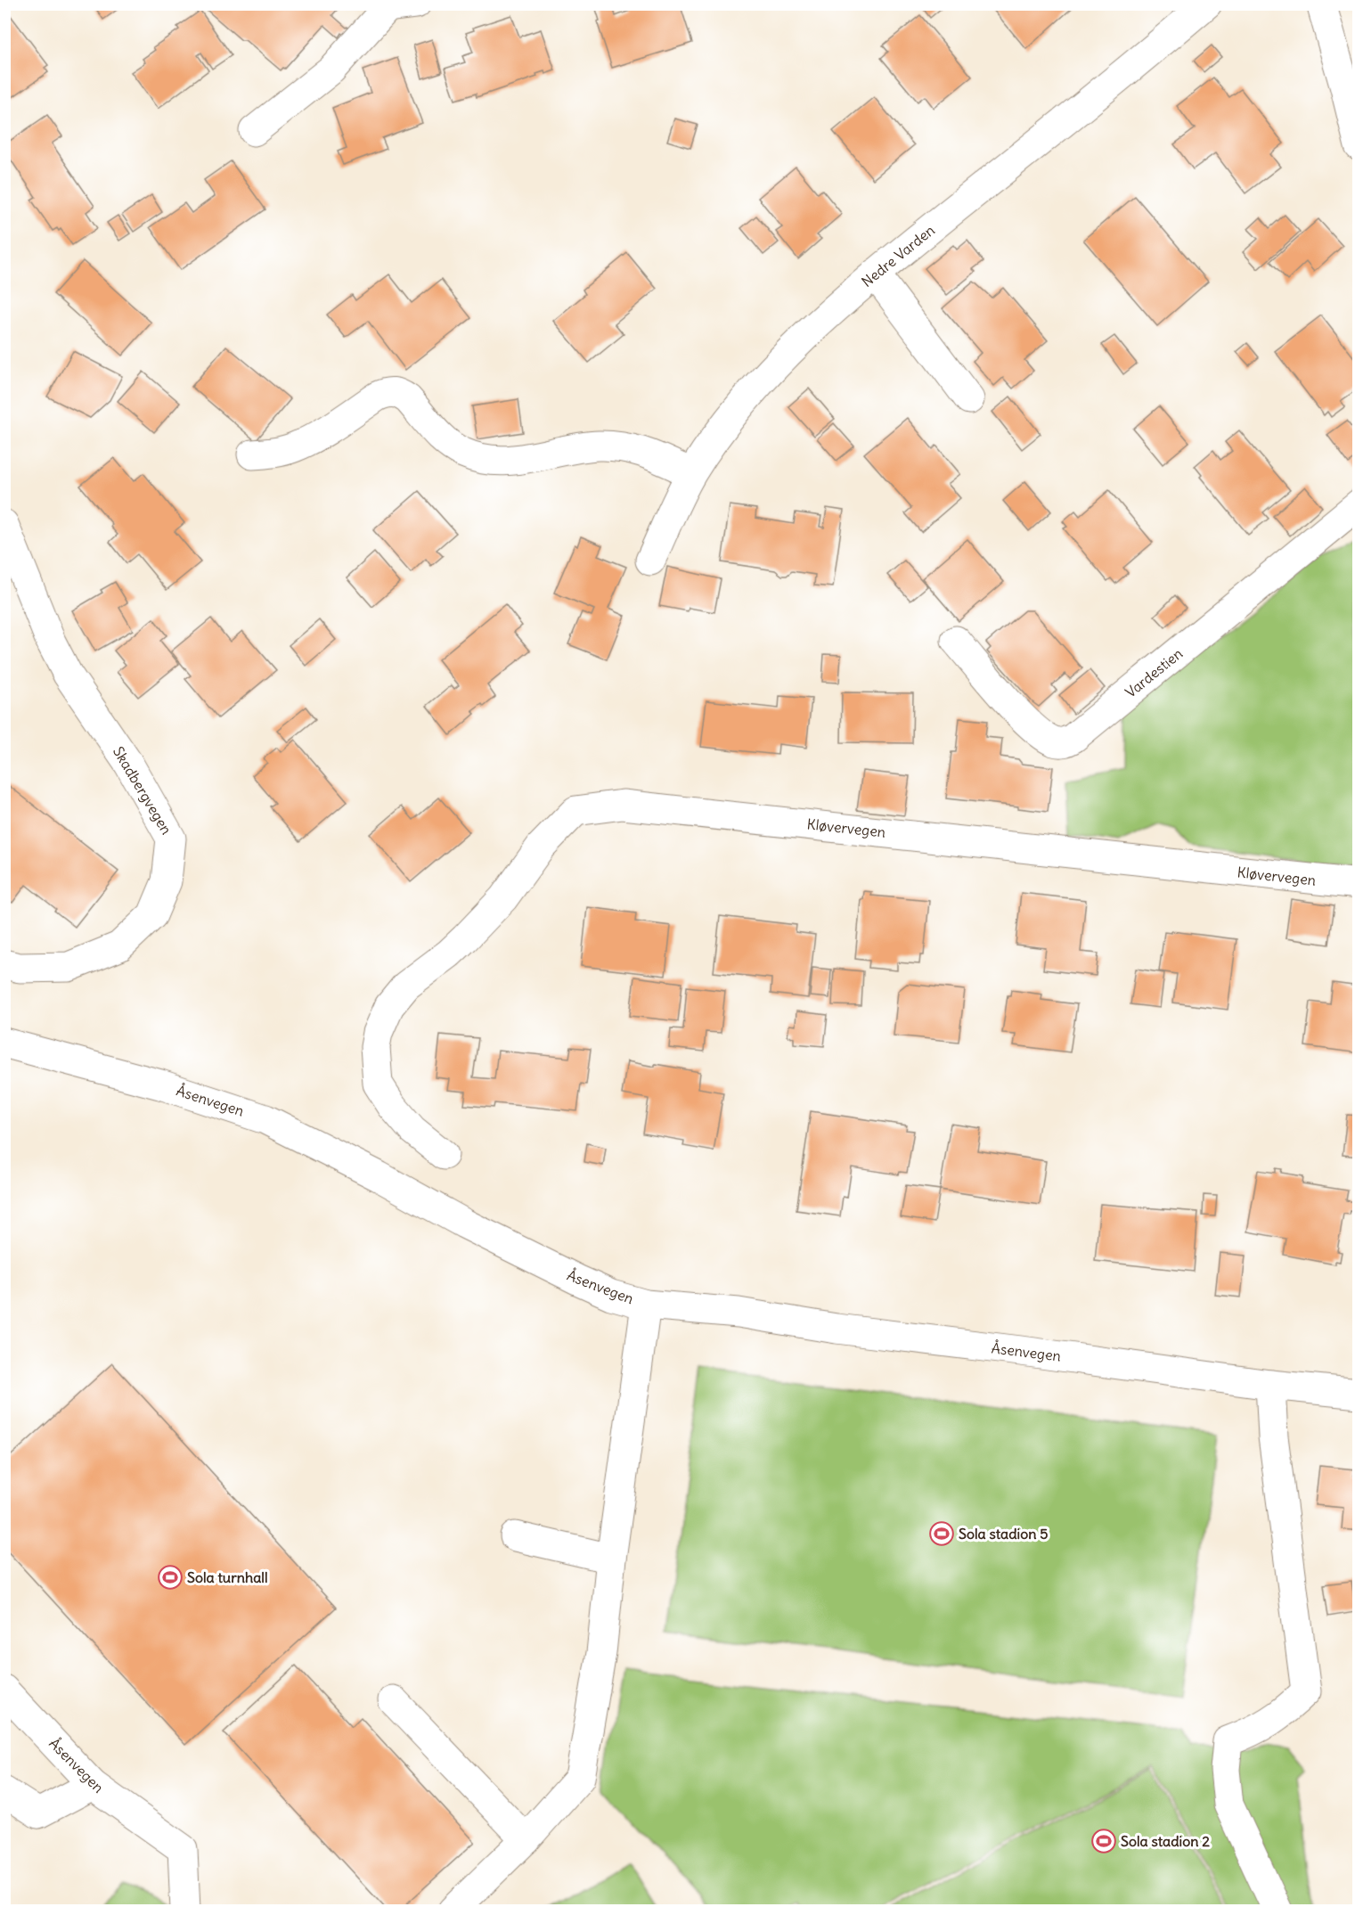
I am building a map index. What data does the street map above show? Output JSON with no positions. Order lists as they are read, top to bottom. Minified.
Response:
{"streets":{"street":["Nedre Varden","Vardestien","Skadbergvegen","Kløvervegen","Åsenvegen"]},"places":{"sports":["Sola stadion 5","Sola turnhall","Sola stadion 2"]}}
